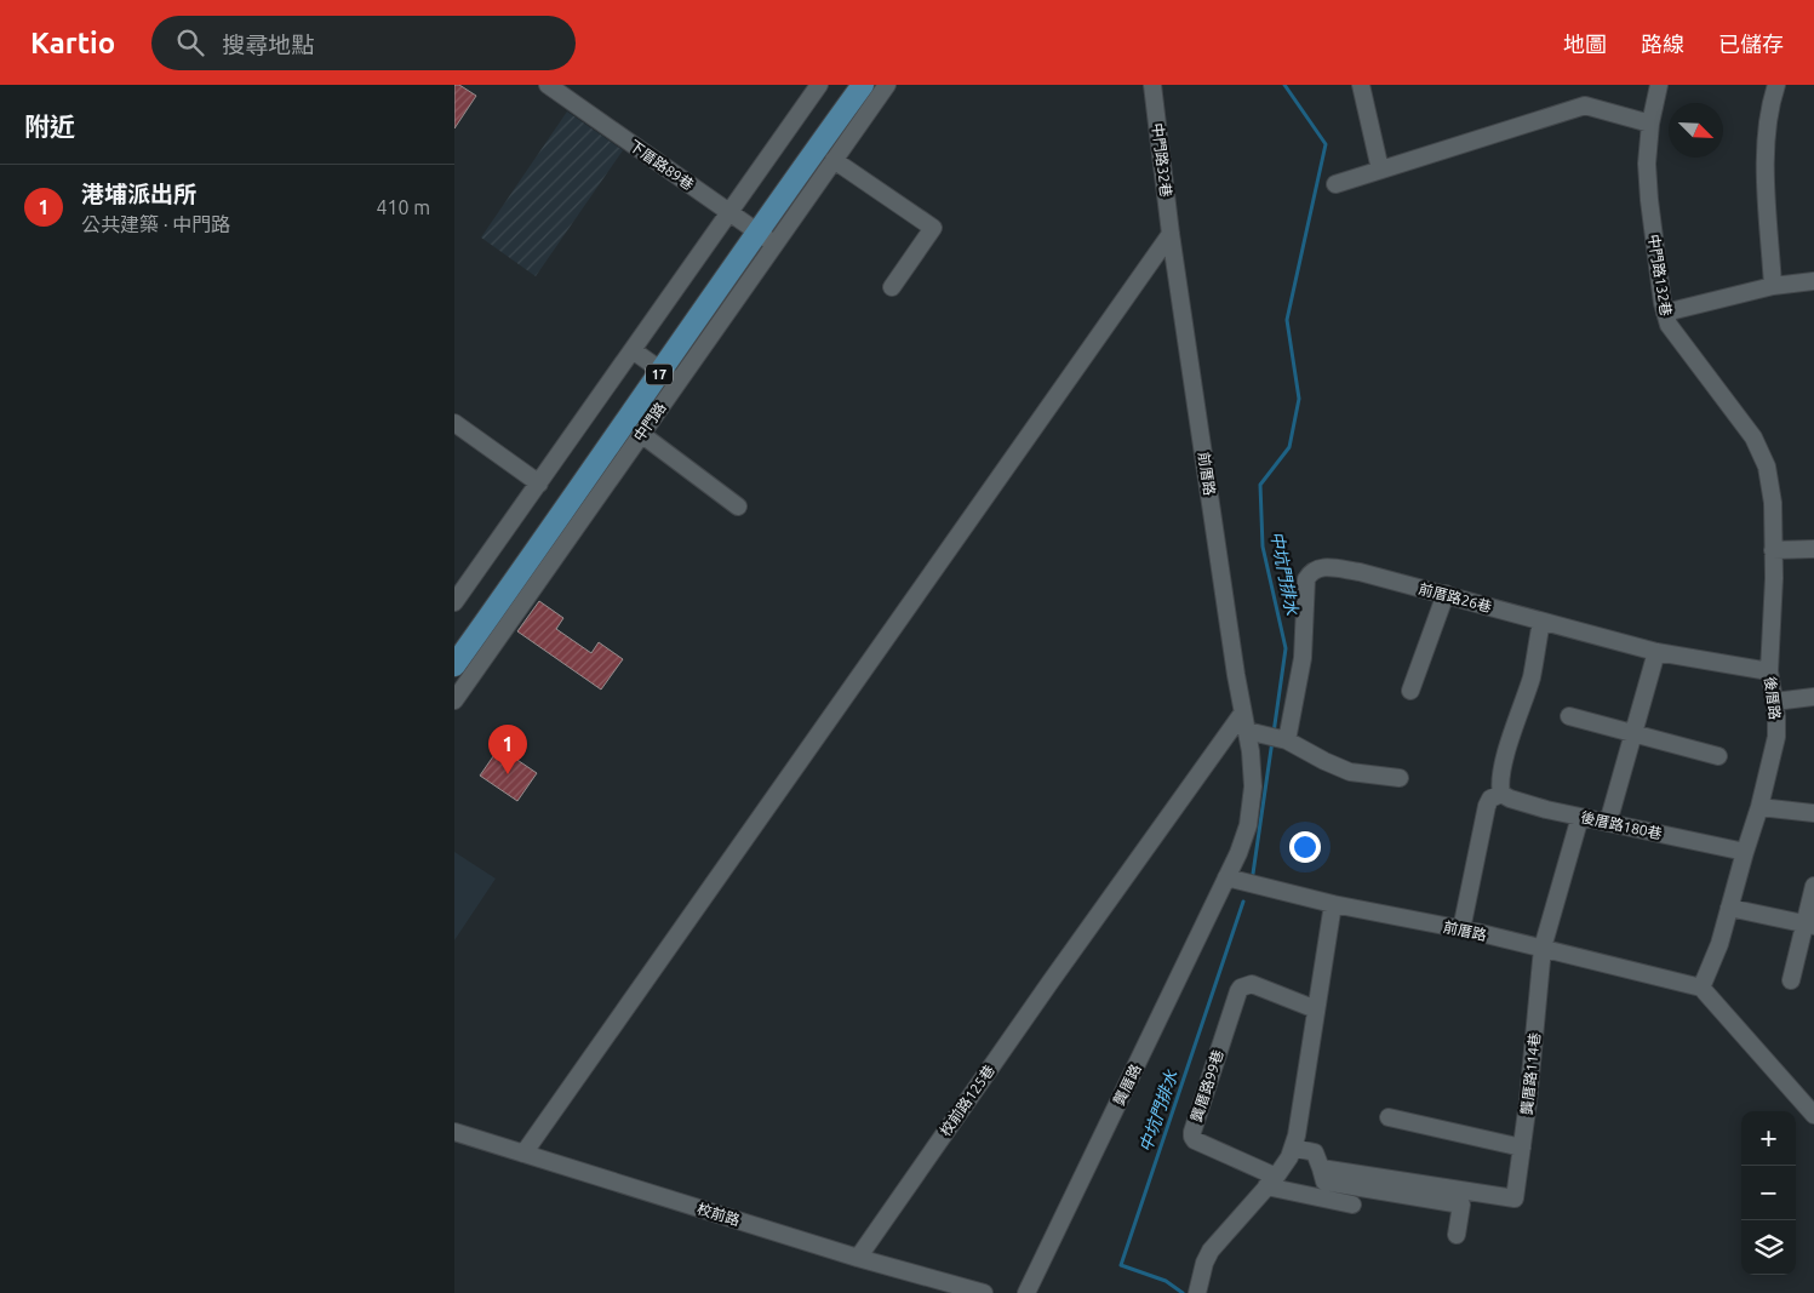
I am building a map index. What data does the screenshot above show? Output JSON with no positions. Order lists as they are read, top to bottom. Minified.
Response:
{"streets":{"main road":["17","中門路"],"street":["中門路32巷","下厝路89巷","中門路132巷","前厝路","前厝路26巷","後厝路","後厝路180巷","龔厝路114巷","龔厝路","龔厝路99巷","校前路125巷","校前路"]},"crossings":[["中門路32巷","前厝路"],["下厝路89巷","中門路"],["中門路132巷","後厝路"],["前厝路","後厝路"],["前厝路","龔厝路114巷"],["前厝路","龔厝路"],["前厝路","校前路125巷"],["前厝路26巷","後厝路"],["後厝路","後厝路180巷"],["後厝路180巷","龔厝路114巷"],["校前路125巷","校前路"]],"water":["中坑門排水"],"north":"bottom right","page":{"header":"Kartio","search":"搜尋地點","nav":["地圖","路線","已儲存"],"heading":"附近","list":[{"mark":"1","name":"港埔派出所","note":"公共建築 · 中門路","value":"410 m"}],"pins":"1","map_buttons":["+","−"]}}
